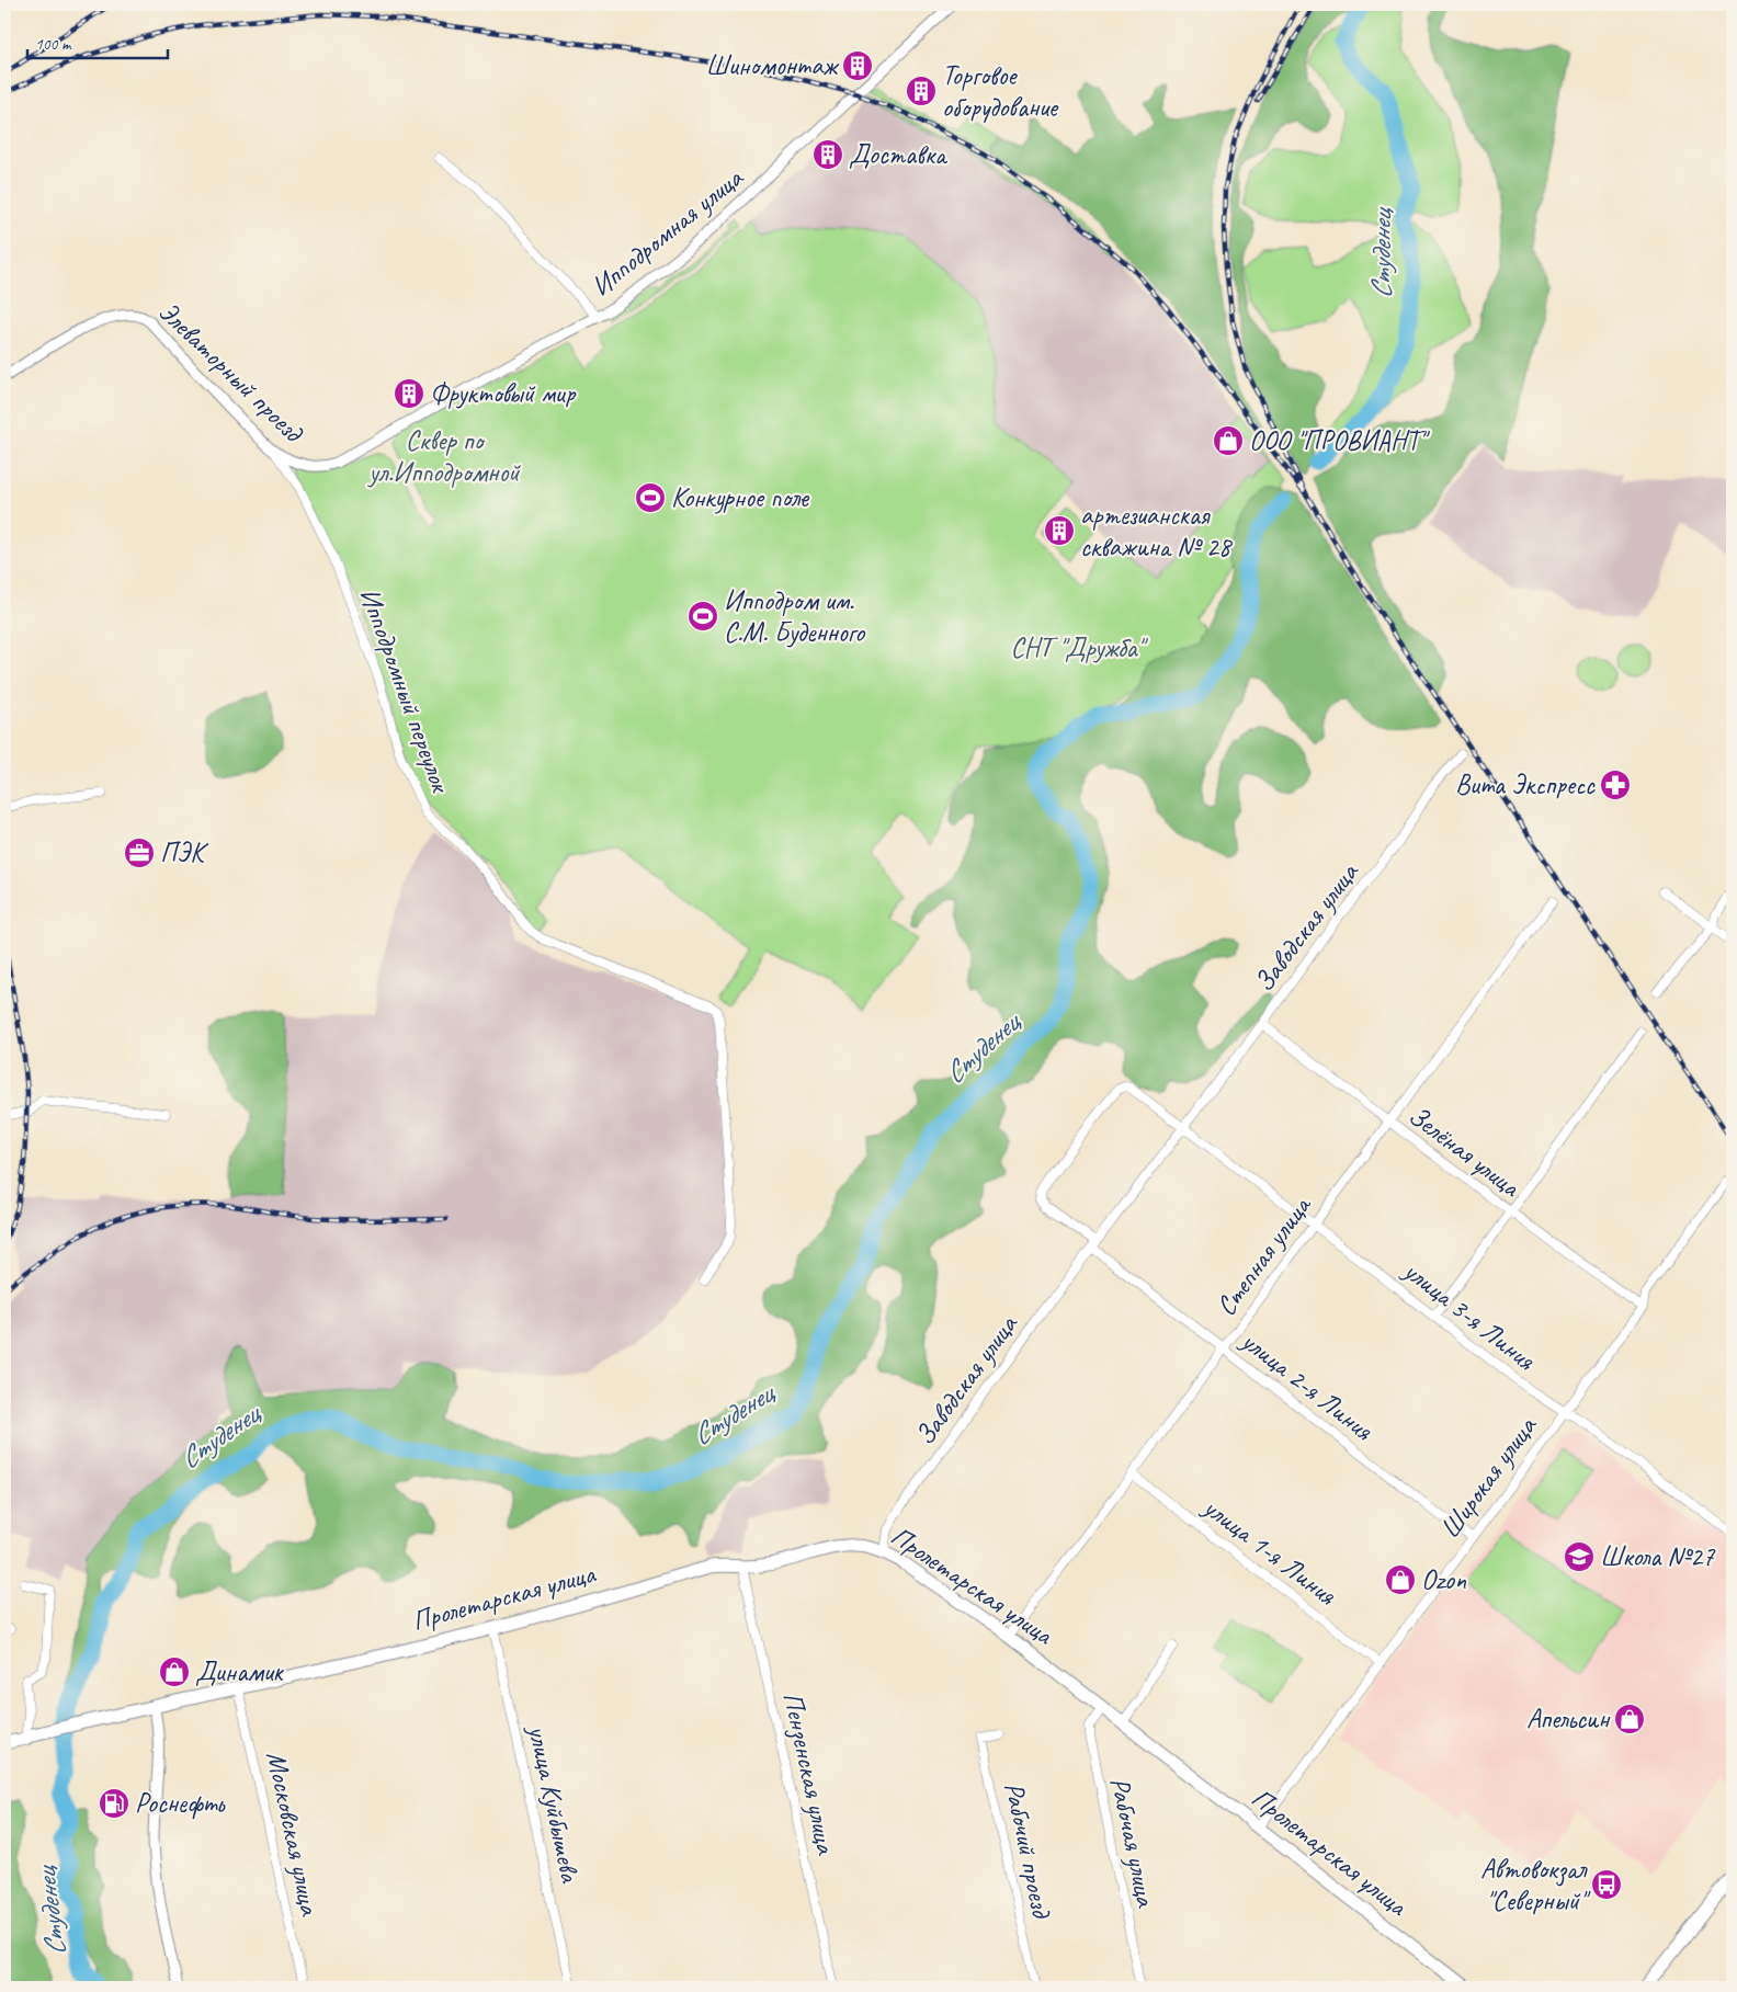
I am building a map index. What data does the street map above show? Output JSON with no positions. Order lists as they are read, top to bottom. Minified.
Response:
{"streets":{"main road":["Пролетарская улица"],"street":["Ипподромная улица","Элеваторный проезд","Ипподромный переулок","Заводская улица","Зелёная улица","Степная улица","улица 3-я Линия","улица 2-я Линия","Широкая улица","улица 1-я Линия","Пензенская улица","улица Куйбышева","Московская улица","Рабочая улица","Рабочий проезд"]},"crossings":[["Ипподромная улица","Элеваторный проезд"],["Элеваторный проезд","Ипподромный переулок"],["Заводская улица","Зелёная улица"],["Заводская улица","улица 3-я Линия"],["Заводская улица","улица 2-я Линия"],["Заводская улица","Пролетарская улица"],["Зелёная улица","Степная улица"],["Зелёная улица","Широкая улица"],["Степная улица","улица 3-я Линия"],["Степная улица","улица 2-я Линия"],["Степная улица","улица 1-я Линия"],["Степная улица","Пролетарская улица"],["улица 3-я Линия","Широкая улица"],["улица 2-я Линия","Широкая улица"],["Широкая улица","улица 1-я Линия"],["Широкая улица","Пролетарская улица"],["Пролетарская улица","Пензенская улица"],["Пролетарская улица","улица Куйбышева"],["Пролетарская улица","Московская улица"],["Пролетарская улица","Рабочая улица"]],"water":["Студенец"],"parks":["Сквер по ул.Ипподромной","СНТ \"Дружба\""],"places":{"building":["Шиномонтаж","Торговое оборудование","Доставка","Фруктовый мир","артезианская скважина № 28"],"shop":["ООО \"ПРОВИАНТ\"","Ozon","Динамик","Апельсин"],"sports":["Конкурное поле","Ипподром им. С.М. Буденного"],"pharmacy":["Вита Экспресс"],"office":["ПЭК"],"school or university":["Школа №27"],"fuel station":["Роснефть"],"bus stop":["Автовокзал \"Северный\""]},"scale_bar":"100 m"}
